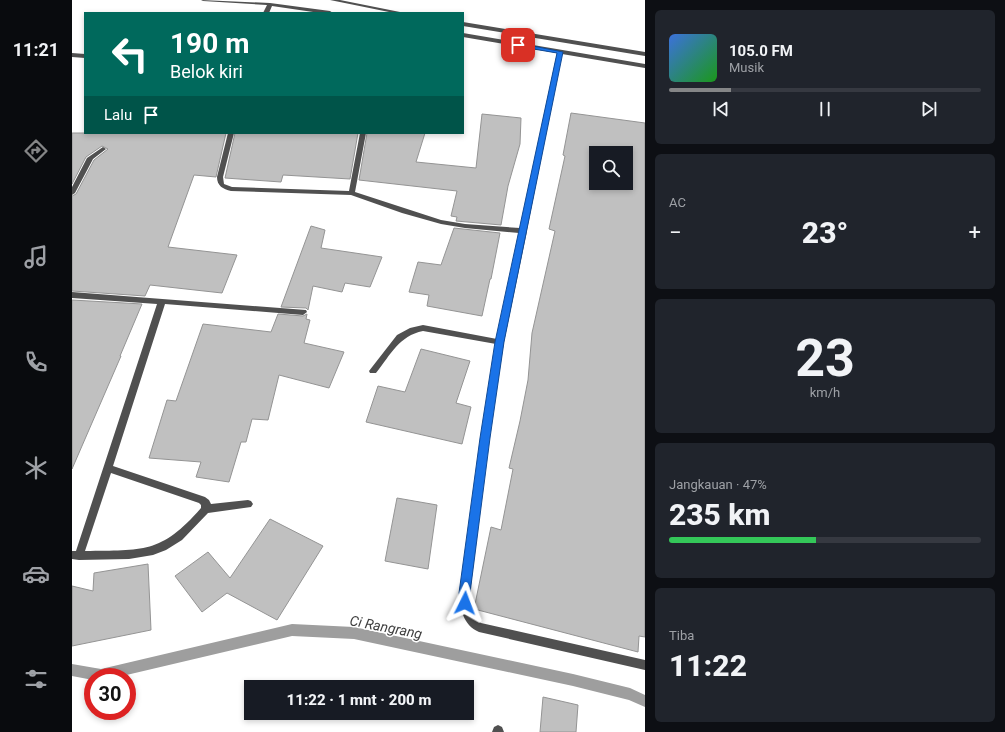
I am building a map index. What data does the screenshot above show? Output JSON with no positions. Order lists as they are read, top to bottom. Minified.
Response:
{"water":["Ci Rangrang"],"page":{"tabs":"11:21","turn":["190 m","Belok kiri"],"song":["105.0 FM","Musik"],"then":"Lalu","tile":["AC",["23","km/h"],["Jangkauan · 47%","235 km"],["Tiba","11:22"]],"heat":["−","23°","+"],"limit":"30","trip":"11:22 · 1 mnt · 200 m"}}
